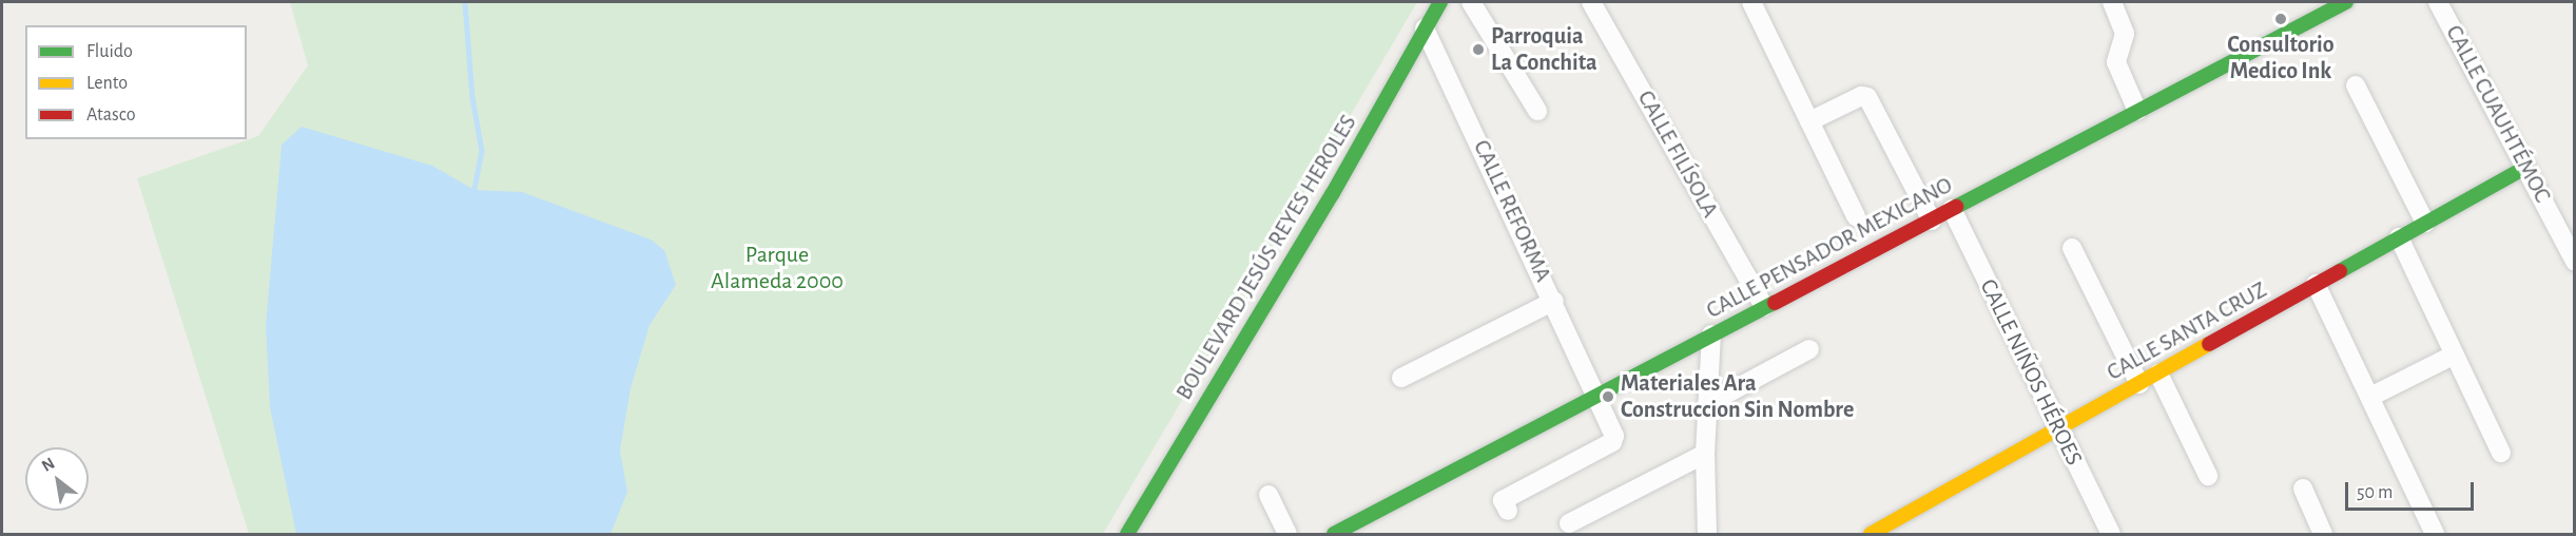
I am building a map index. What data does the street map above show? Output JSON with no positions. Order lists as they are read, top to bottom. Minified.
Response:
{"streets":{"main road":["CALLE PENSADOR MEXICANO","BOULEVARD JESÚS REYES HEROLES","CALLE SANTA CRUZ"],"street":["CALLE CUAUHTÉMOC","CALLE FILÍSOLA","CALLE REFORMA","CALLE NIÑOS HÉROES"]},"crossings":[["CALLE CUAUHTÉMOC","CALLE SANTA CRUZ"],["CALLE FILÍSOLA","CALLE PENSADOR MEXICANO"],["CALLE REFORMA","CALLE PENSADOR MEXICANO"],["CALLE REFORMA","BOULEVARD JESÚS REYES HEROLES"],["CALLE PENSADOR MEXICANO","CALLE NIÑOS HÉROES"],["CALLE SANTA CRUZ","CALLE NIÑOS HÉROES"]],"parks":["Parque Alameda 2000"],"places":["Consultorio Medico Ink","Parroquia La Conchita","Materiales Ara Construccion Sin Nombre"],"legend":["Fluido","Lento","Atasco"],"scale_bar":"50 m","north":"top left"}
